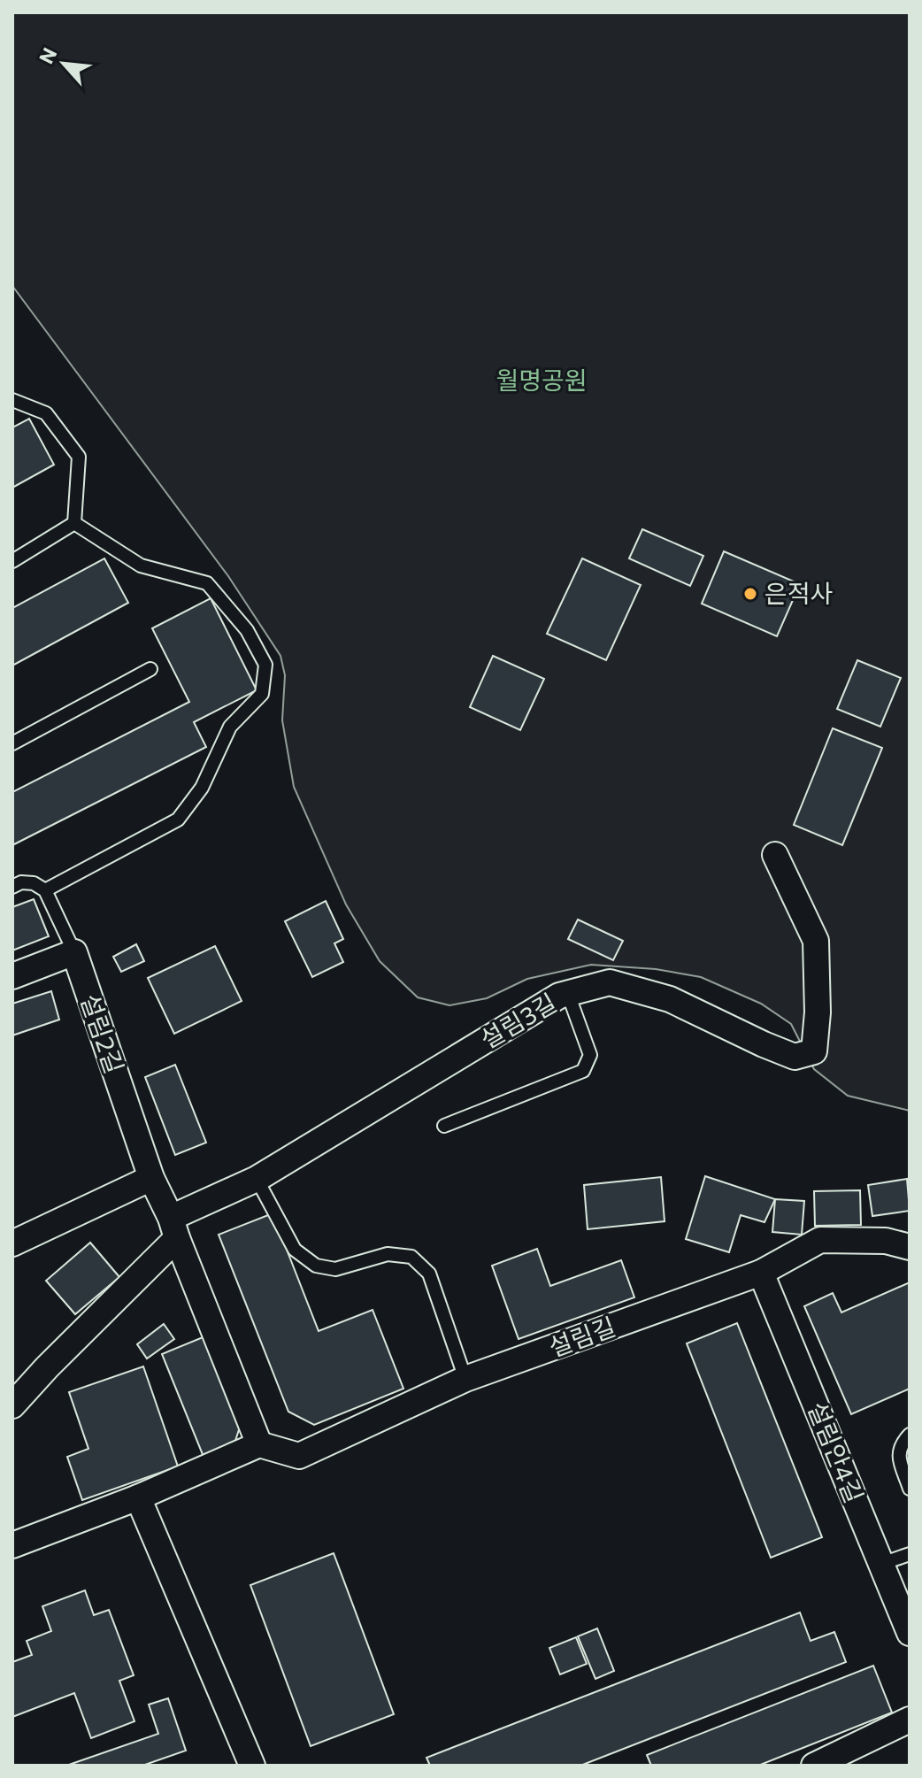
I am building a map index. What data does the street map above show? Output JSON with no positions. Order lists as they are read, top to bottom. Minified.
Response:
{"streets":{"street":["설림3길","설림2길","설림길","설림안4길"]},"crossings":[["설림3길","설림2길"],["설림길","설림안4길"]],"parks":["월명공원"],"places":["은적사"],"north":"top left"}
